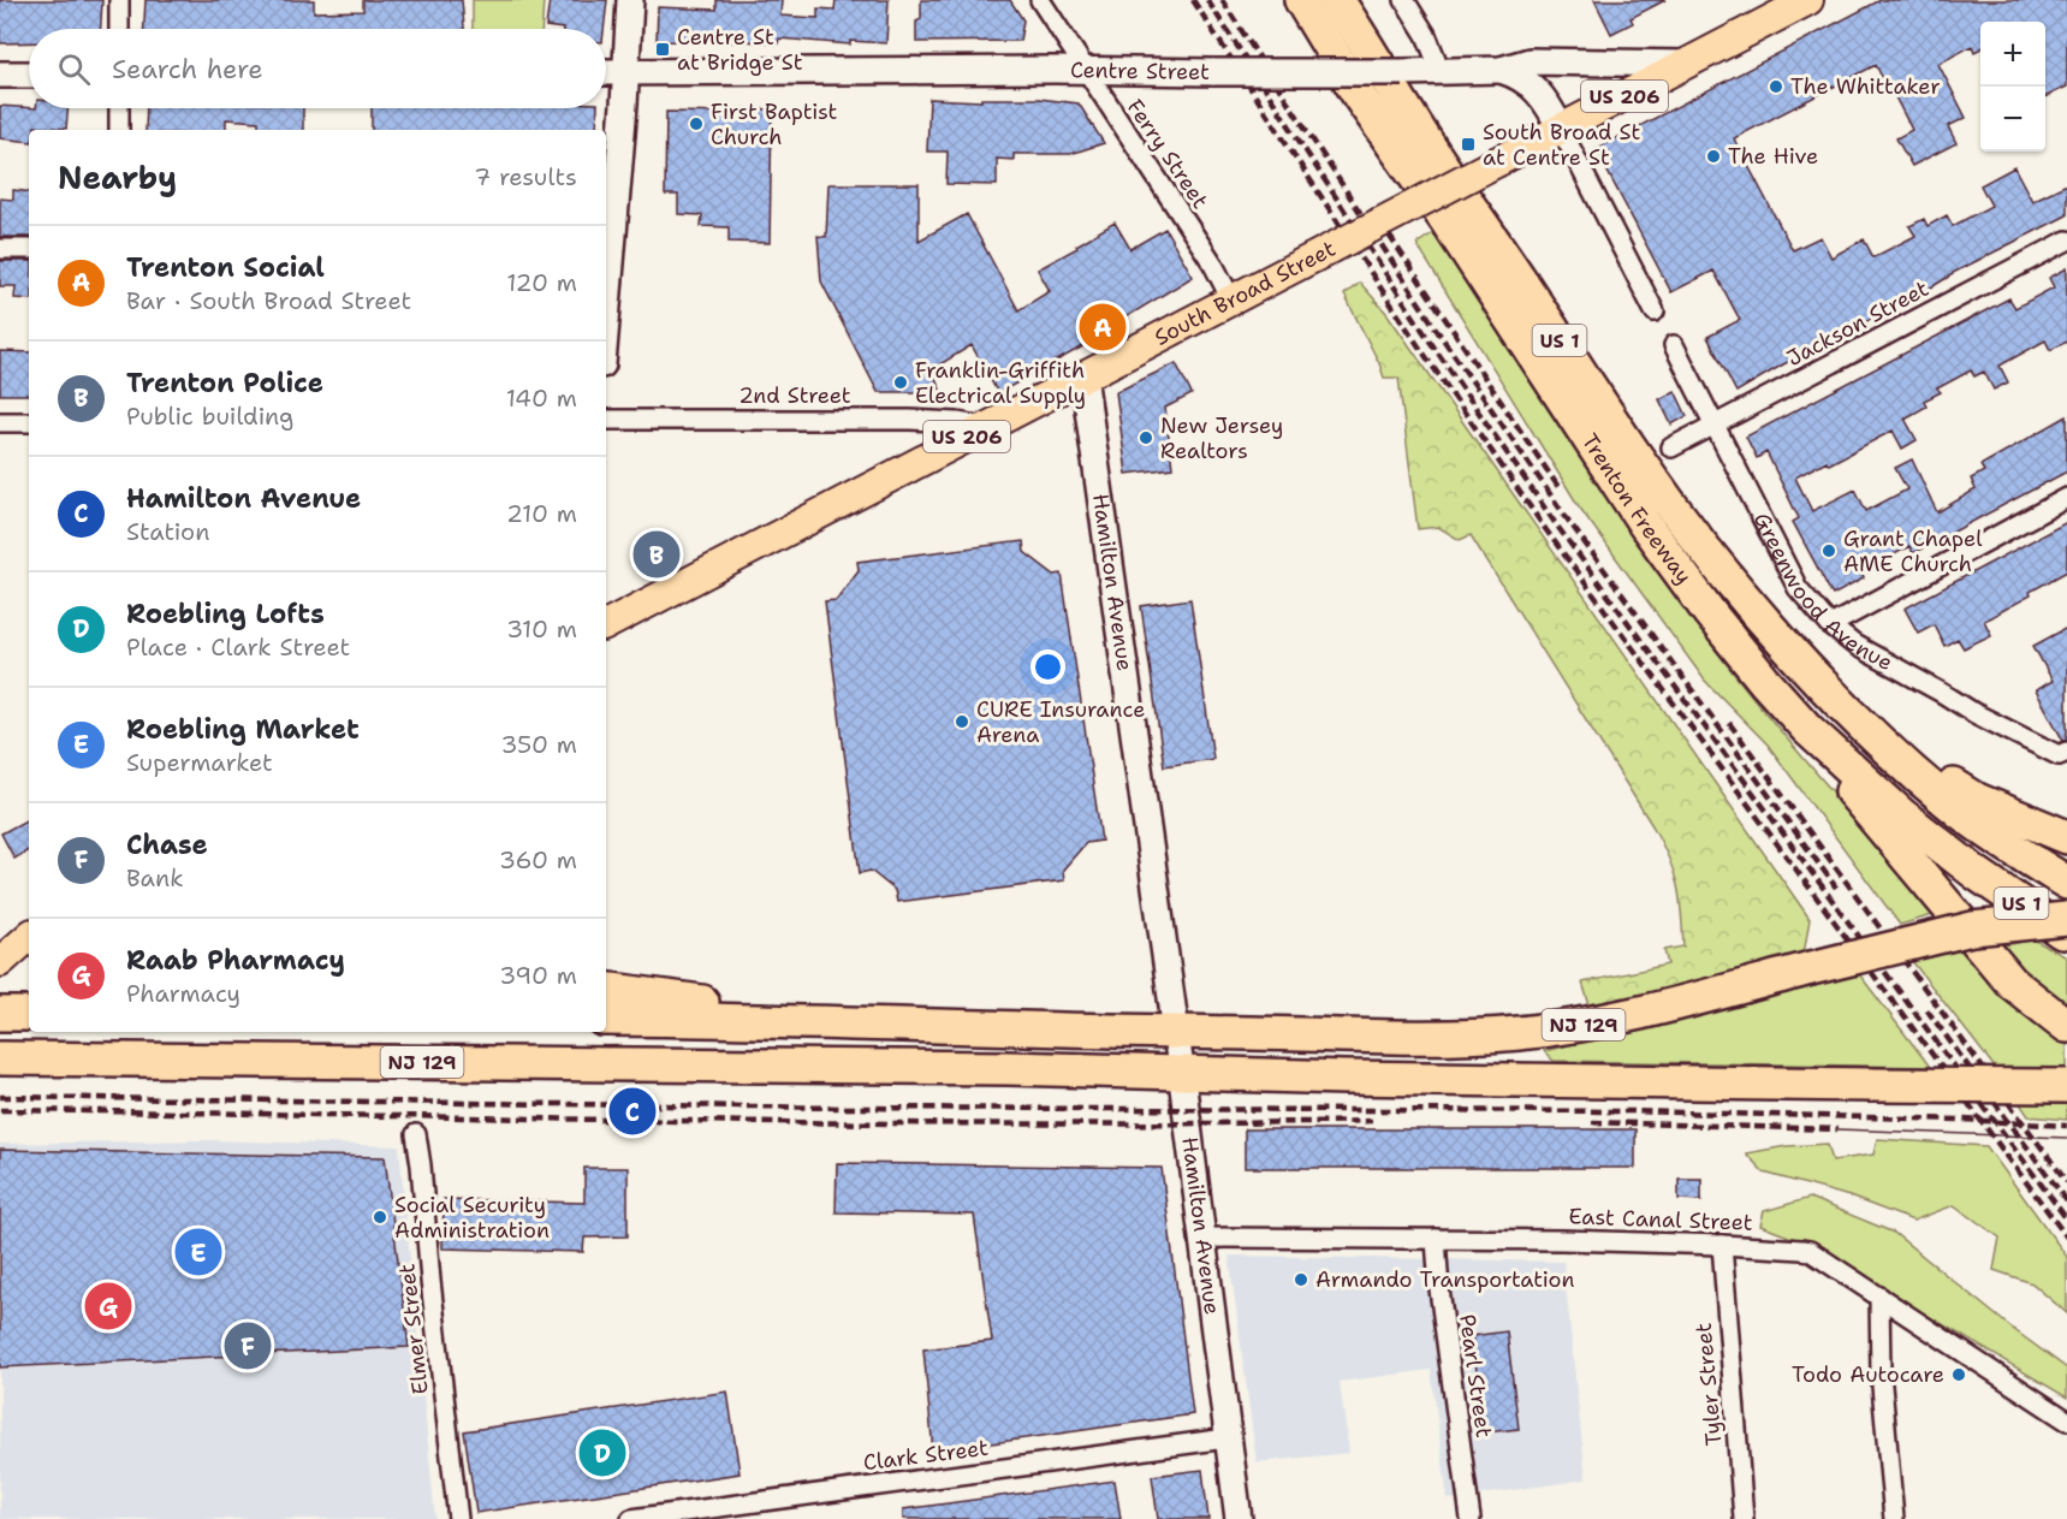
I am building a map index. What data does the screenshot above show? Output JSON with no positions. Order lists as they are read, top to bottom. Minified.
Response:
{"streets":{"highway":["US 1","Trenton Freeway","NJ 129"],"main road":["US 206","South Broad Street"],"street":["Centre Street","Ferry Street","Jackson Street","2nd Street","Hamilton Avenue","Greenwood Avenue","East Canal Street","Elmer Street","Pearl Street","Tyler Street","Clark Street"]},"crossings":[["Centre Street","Ferry Street"],["Centre Street","South Broad Street"],["Ferry Street","South Broad Street"],["South Broad Street","2nd Street"],["South Broad Street","Hamilton Avenue"],["Jackson Street","Greenwood Avenue"],["Hamilton Avenue","NJ 129"],["Hamilton Avenue","East Canal Street"],["Hamilton Avenue","Clark Street"],["East Canal Street","Pearl Street"],["East Canal Street","Tyler Street"]],"places":{"transit":["Centre St at Bridge St","South Broad St at Centre St"],"other":["The Whittaker","First Baptist Church","The Hive","Franklin-Griffith Electrical Supply","New Jersey Realtors","Grant Chapel AME Church","CURE Insurance Arena","Social Security Administration","Armando Transportation","Todo Autocare"]},"page":{"map_buttons":["+","−"],"search":"Search here","heading":["Nearby","7 results"],"list":[{"mark":"A","name":"Trenton Social","note":"Bar · South Broad Street","value":"120 m"},{"mark":"B","name":"Trenton Police","note":"Public building","value":"140 m"},{"mark":"C","name":"Hamilton Avenue","note":"Station","value":"210 m"},{"mark":"D","name":"Roebling Lofts","note":"Place · Clark Street","value":"310 m"},{"mark":"E","name":"Roebling Market","note":"Supermarket","value":"350 m"},{"mark":"F","name":"Chase","note":"Bank","value":"360 m"},{"mark":"G","name":"Raab Pharmacy","note":"Pharmacy","value":"390 m"}],"pins":["A","B","C","E","G","F","D"]}}
